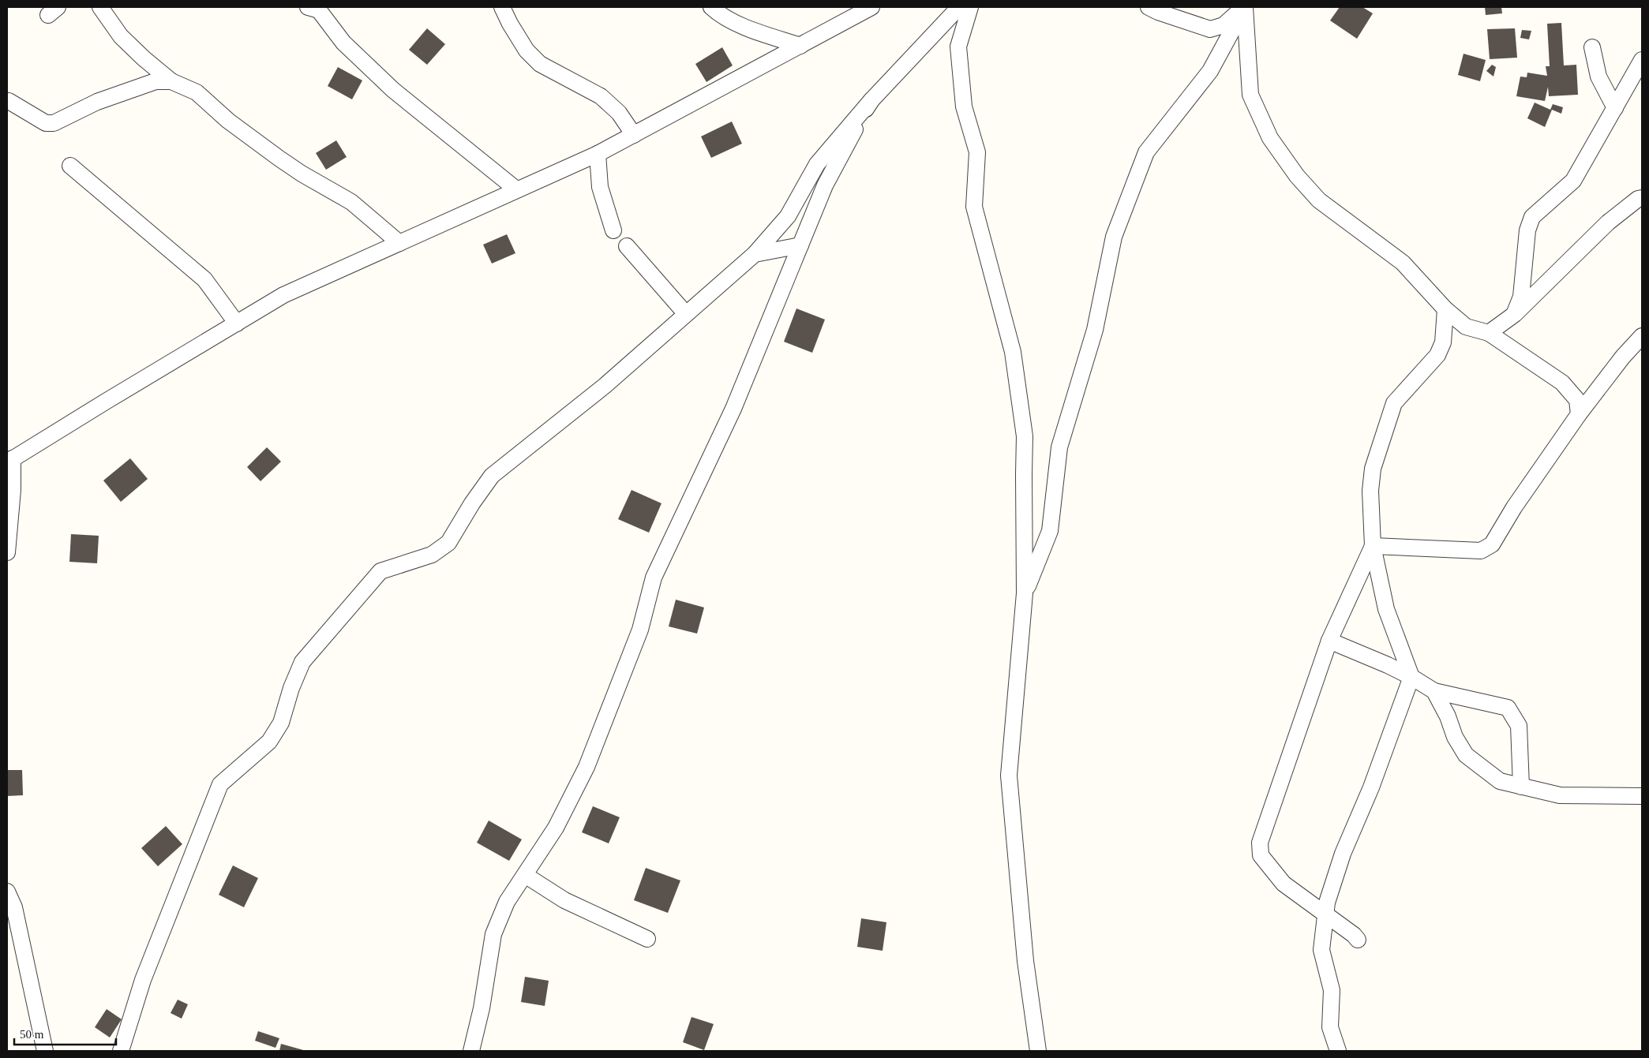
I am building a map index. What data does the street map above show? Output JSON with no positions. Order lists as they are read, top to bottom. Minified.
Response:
{"scale_bar":"50 m"}
